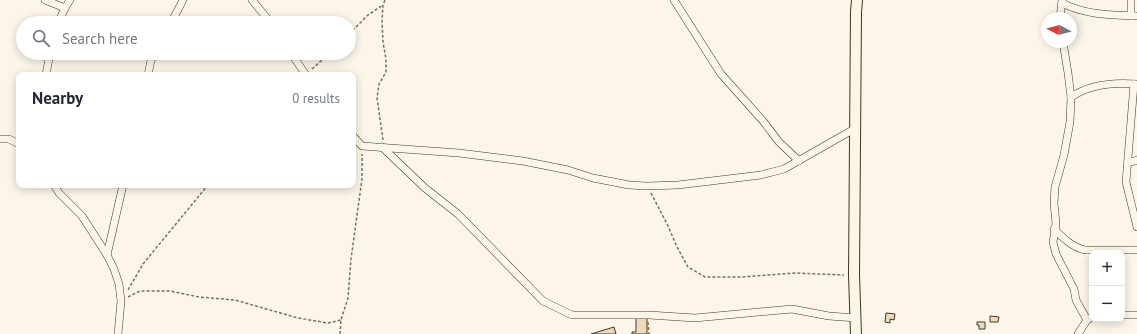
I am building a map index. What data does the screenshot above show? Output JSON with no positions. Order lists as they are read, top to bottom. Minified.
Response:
{"north":"left","page":{"search":"Search here","heading":["Nearby","0 results"],"map_buttons":["+","−"]}}
